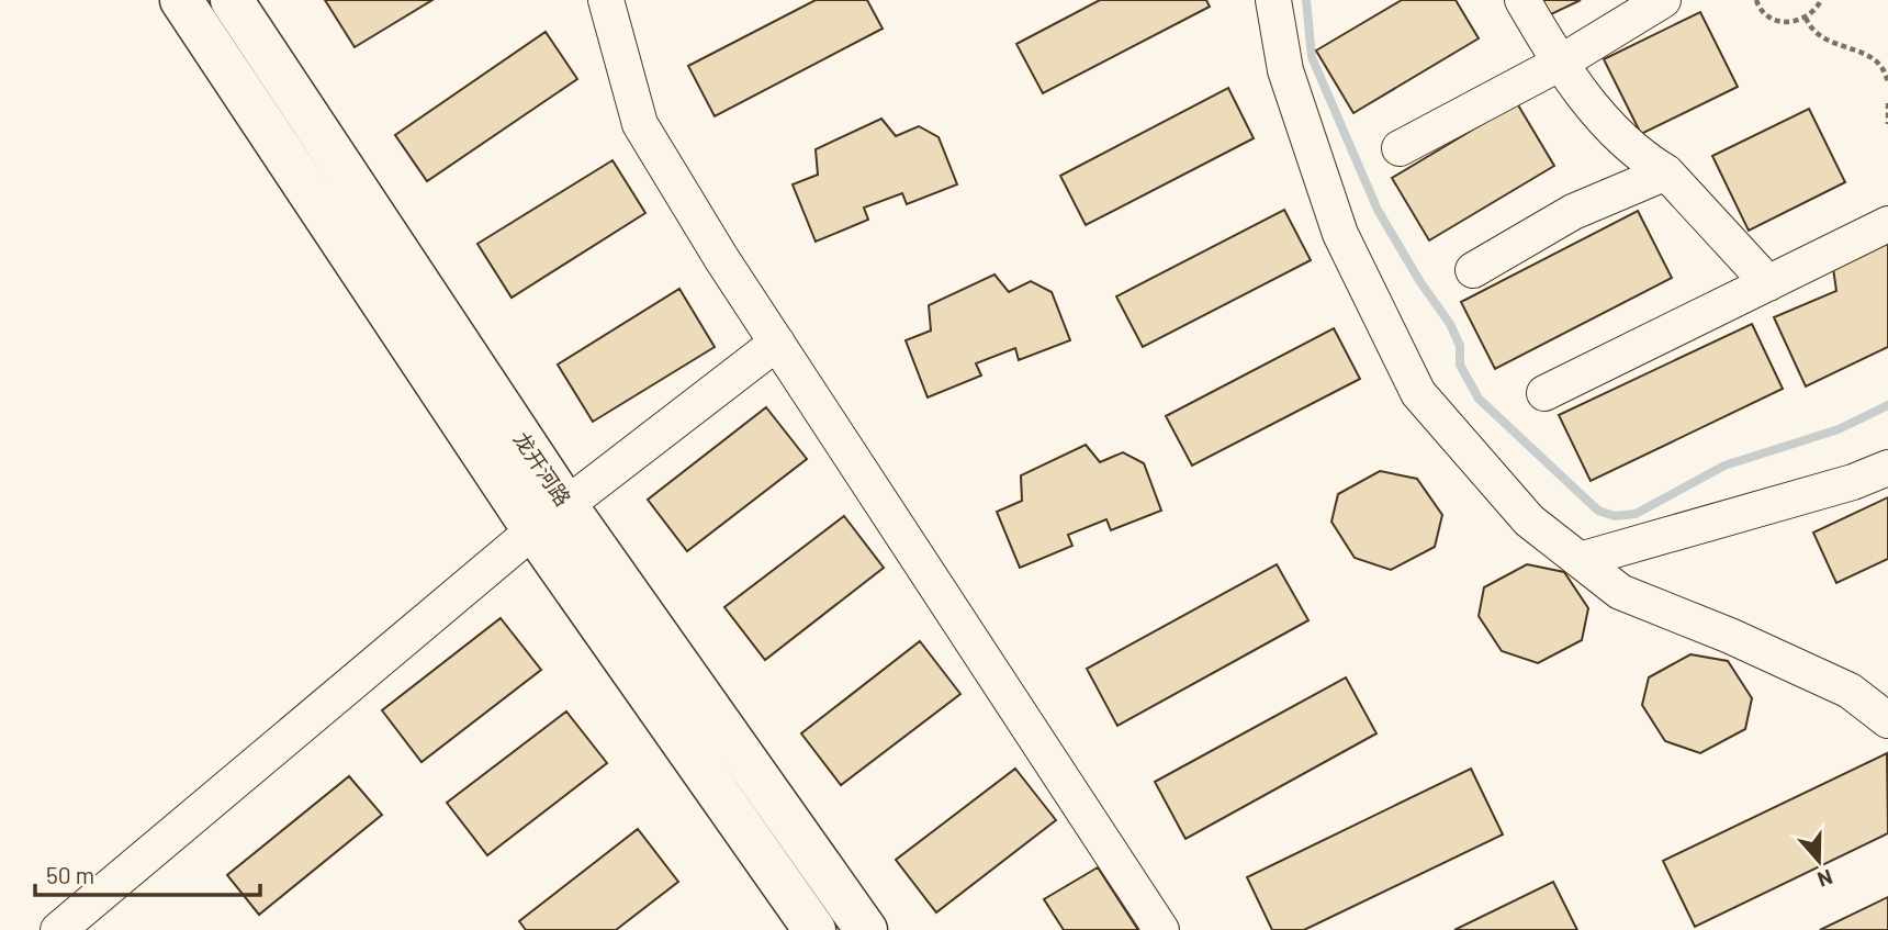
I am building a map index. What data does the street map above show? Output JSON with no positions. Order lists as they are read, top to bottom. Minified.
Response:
{"streets":{"main road":["龙开河路"]},"scale_bar":"50 m","north":"bottom"}
